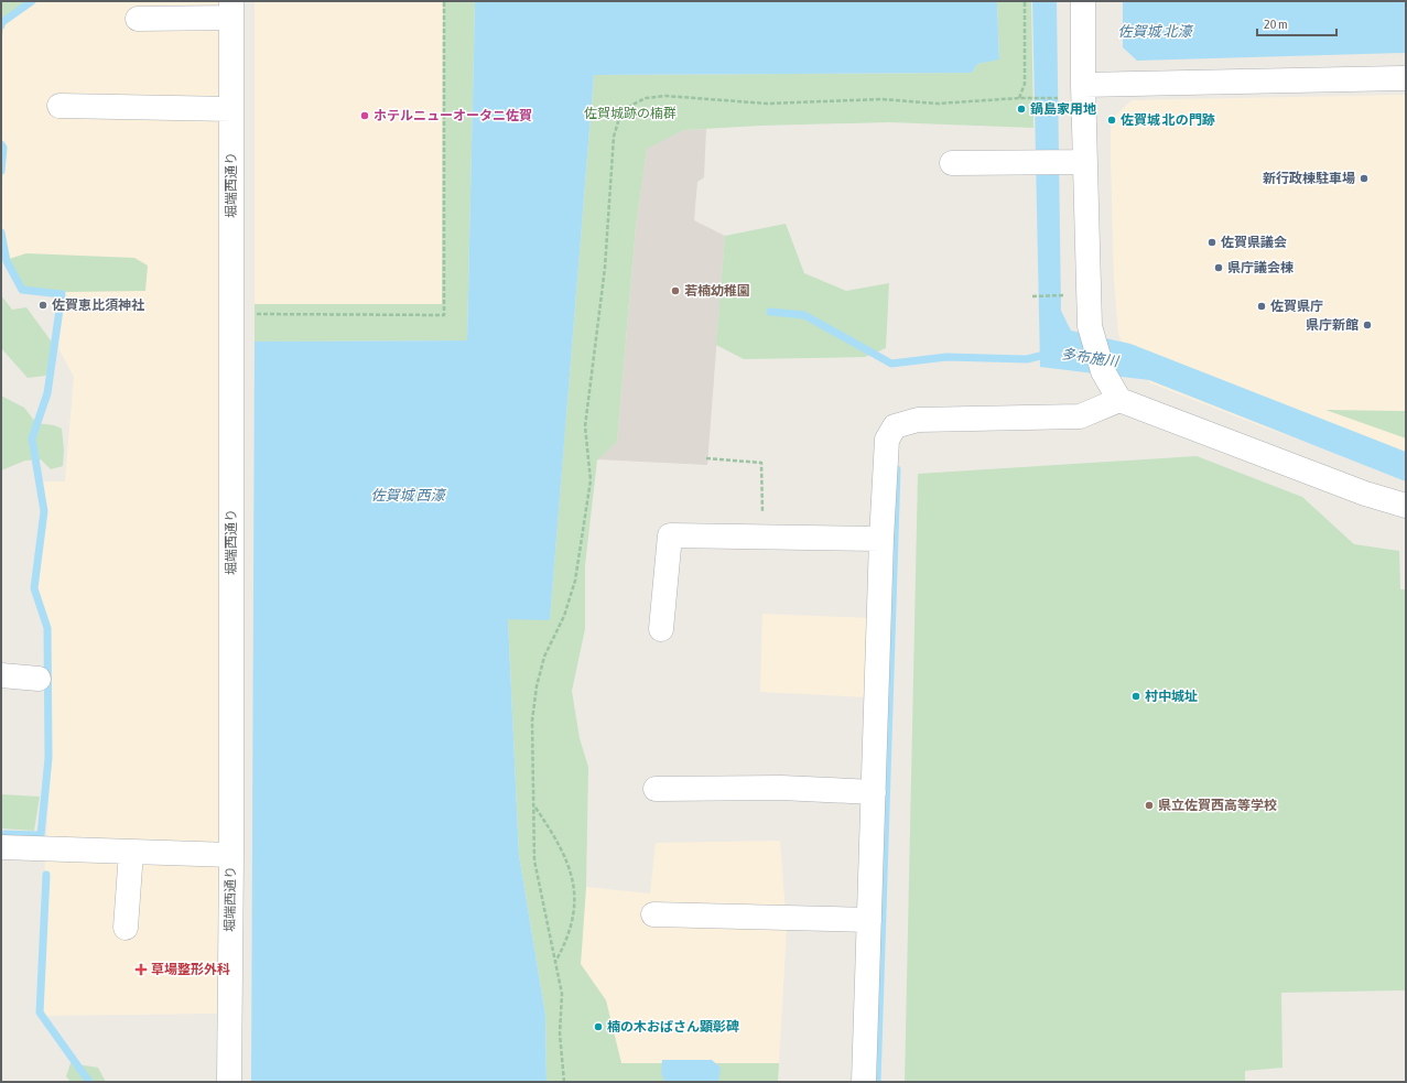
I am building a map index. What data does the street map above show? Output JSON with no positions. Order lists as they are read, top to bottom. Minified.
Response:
{"streets":{"street":["堀端西通り"]},"water":["佐賀城 北濠","多布施川","佐賀城 西濠"],"parks":["佐賀城跡の楠群"],"places":{"other":["鍋島家用地","ホテルニューオータニ佐賀","佐賀城 北の門跡","新行政棟駐車場","佐賀県議会","県庁議会棟","若楠幼稚園","佐賀恵比須神社","佐賀県庁","県庁新館","村中城址","県立佐賀西高等学校","楠の木おばさん顕彰碑"],"health":["草場整形外科"]},"scale_bar":"20 m"}
